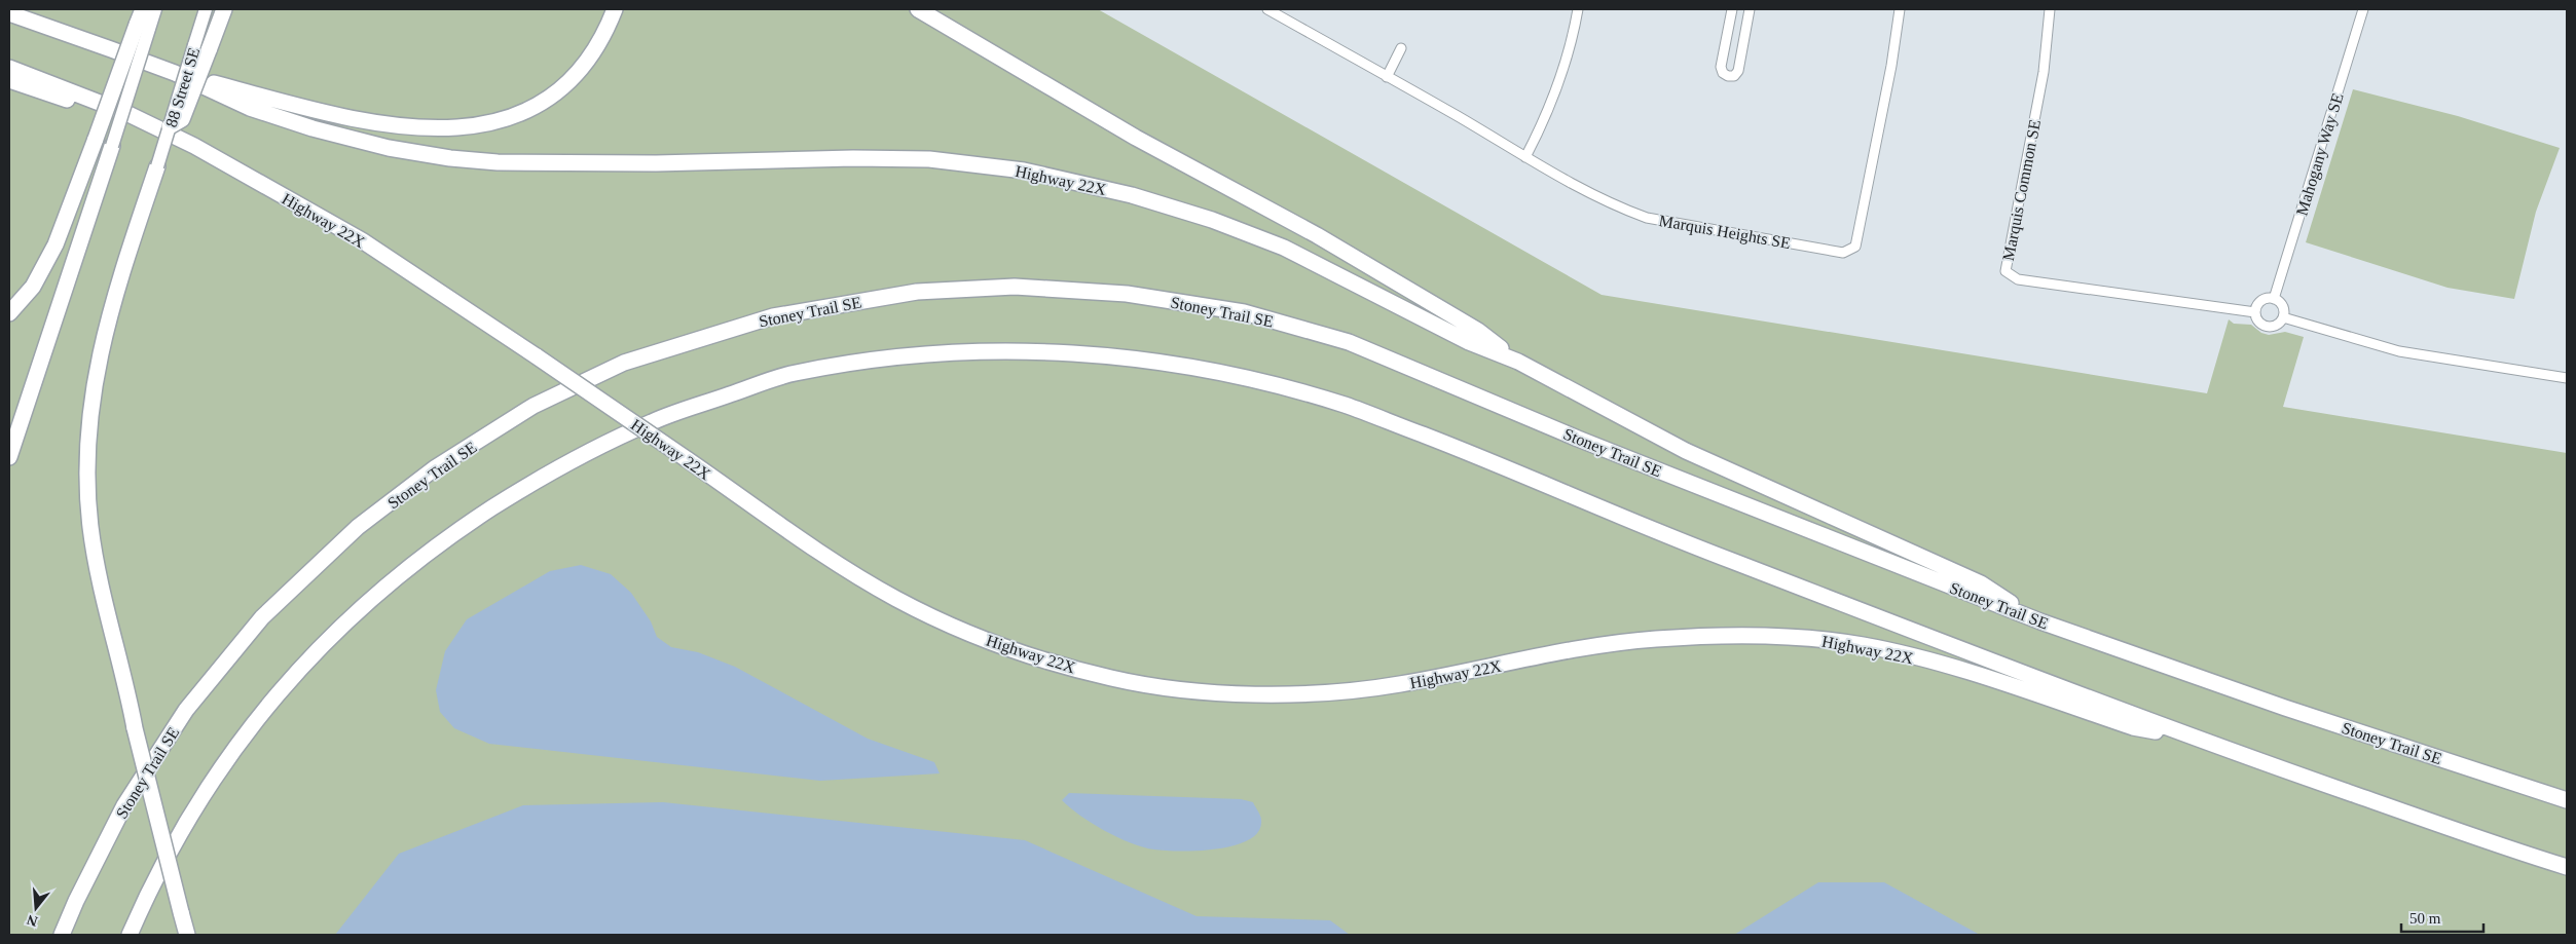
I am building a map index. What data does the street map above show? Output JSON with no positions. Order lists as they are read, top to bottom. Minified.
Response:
{"streets":{"highway":["Highway 22X","Stoney Trail SE"],"main road":["88 Street SE"],"street":["Mahogany Way SE","Marquis Common SE","Marquis Heights SE"]},"crossings":[["Mahogany Way SE","Marquis Common SE"],["Highway 22X","Stoney Trail SE"]],"scale_bar":"50 m","north":"bottom"}
